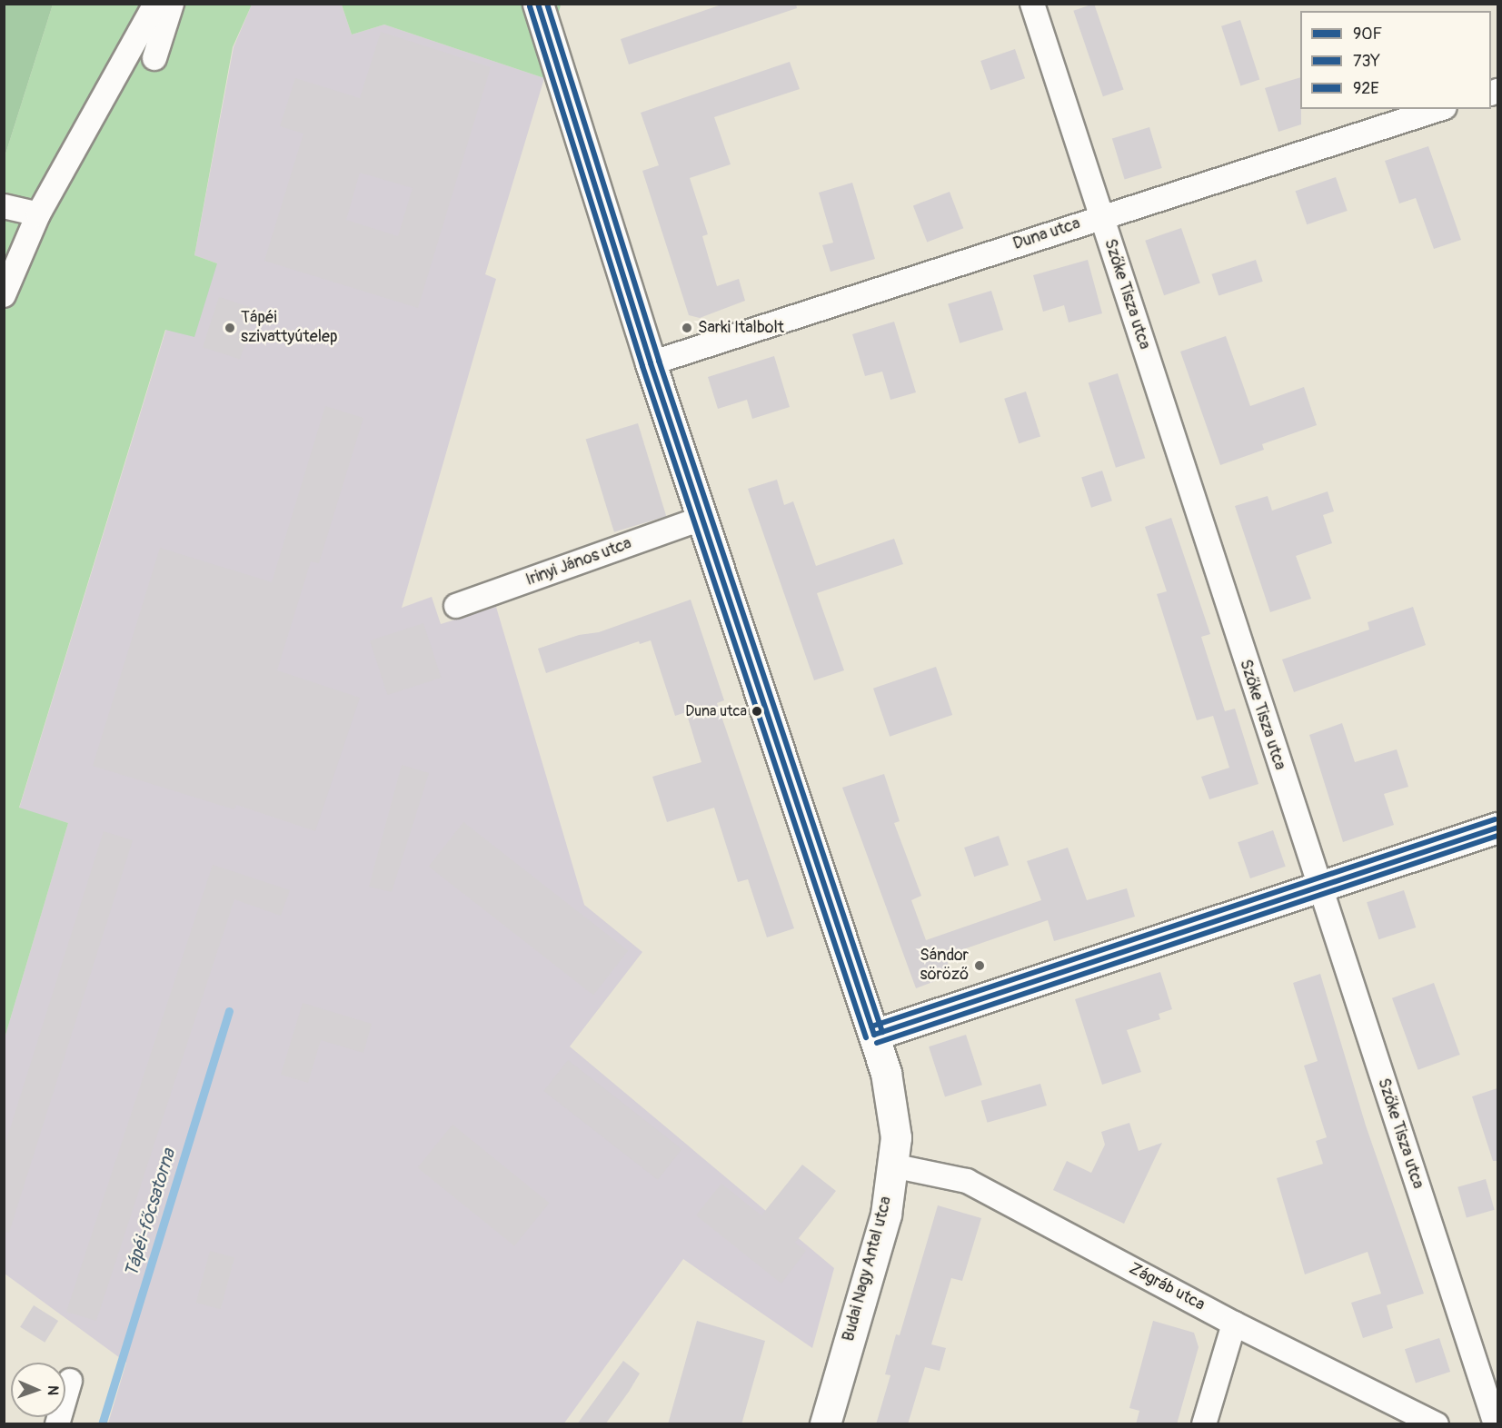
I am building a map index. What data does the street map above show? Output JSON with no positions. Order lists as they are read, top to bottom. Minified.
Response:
{"streets":{"main road":["Budai Nagy Antal utca"],"street":["Duna utca","Szőke Tisza utca","Irinyi János utca","Zágráb utca"]},"crossings":[["Duna utca","Szőke Tisza utca"],["Budai Nagy Antal utca","Zágráb utca"]],"water":["Tápéi-főcsatorna"],"places":["Tápéi szivattyútelep","Sarki Italbolt","Duna utca","Sándor söröző"],"lines":["transit line 90F","transit line 92E","transit line 73Y"],"legend":["90F","73Y","92E"],"north":"right"}
